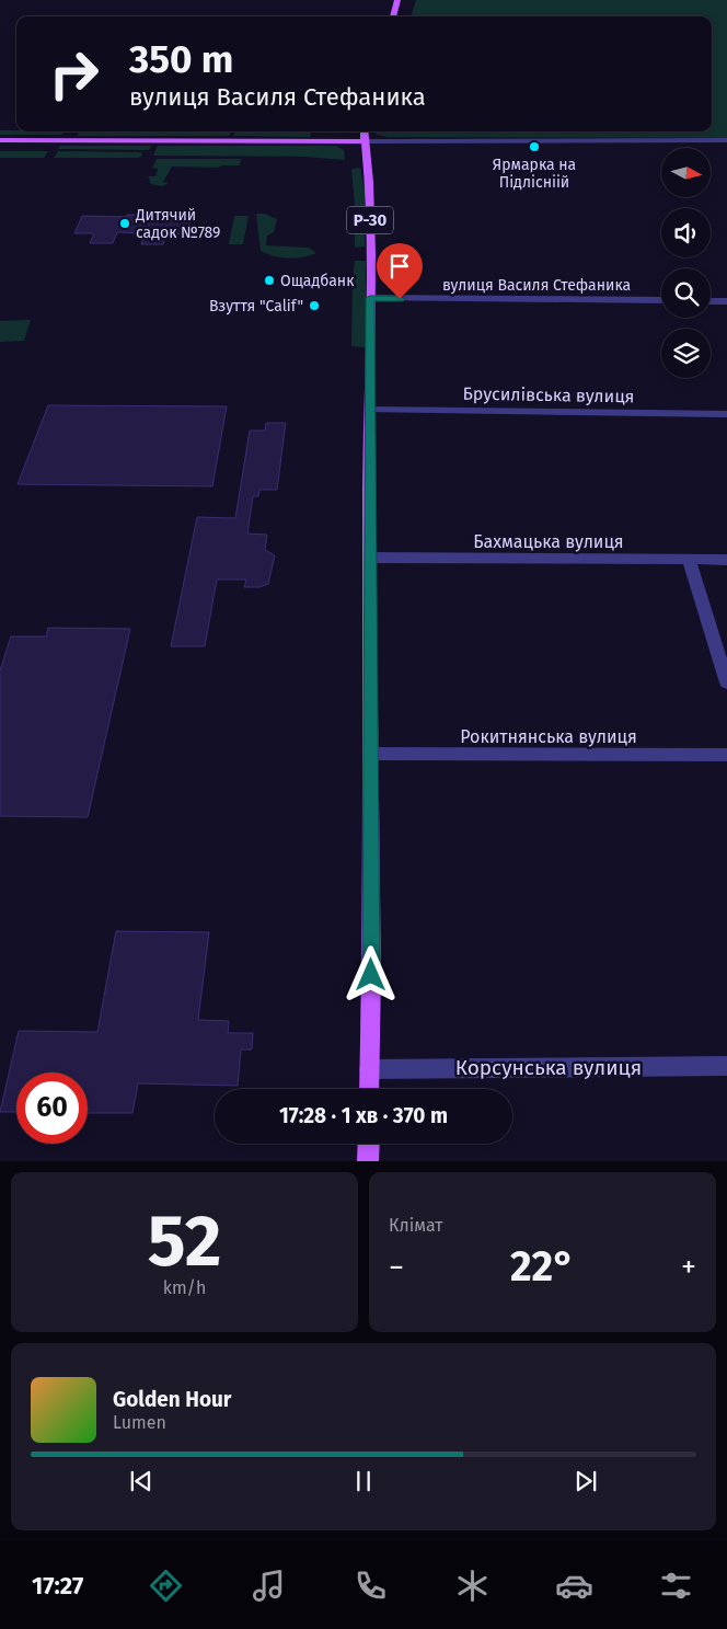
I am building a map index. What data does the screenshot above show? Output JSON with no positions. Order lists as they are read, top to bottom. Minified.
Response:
{"streets":{"main road":["Р-30"],"street":["вулиця Василя Стефаника","Брусилівська вулиця","Бахмацька вулиця","Рокитнянська вулиця","Корсунська вулиця"]},"crossings":[["Р-30","вулиця Василя Стефаника"],["Р-30","Брусилівська вулиця"],["Р-30","Бахмацька вулиця"],["Р-30","Рокитнянська вулиця"],["Р-30","Корсунська вулиця"]],"places":["Ярмарка на Підлісніій","Дитячий садок №789","Ощадбанк","Взуття \"Calif\""],"north":"right","page":{"turn":["350 m","вулиця Василя Стефаника"],"limit":"60","trip":"17:28 · 1 хв · 370 m","tile":[["52","km/h"],"Клімат"],"heat":["−","22°","+"],"song":["Golden Hour","Lumen"],"tabs":"17:27"}}
